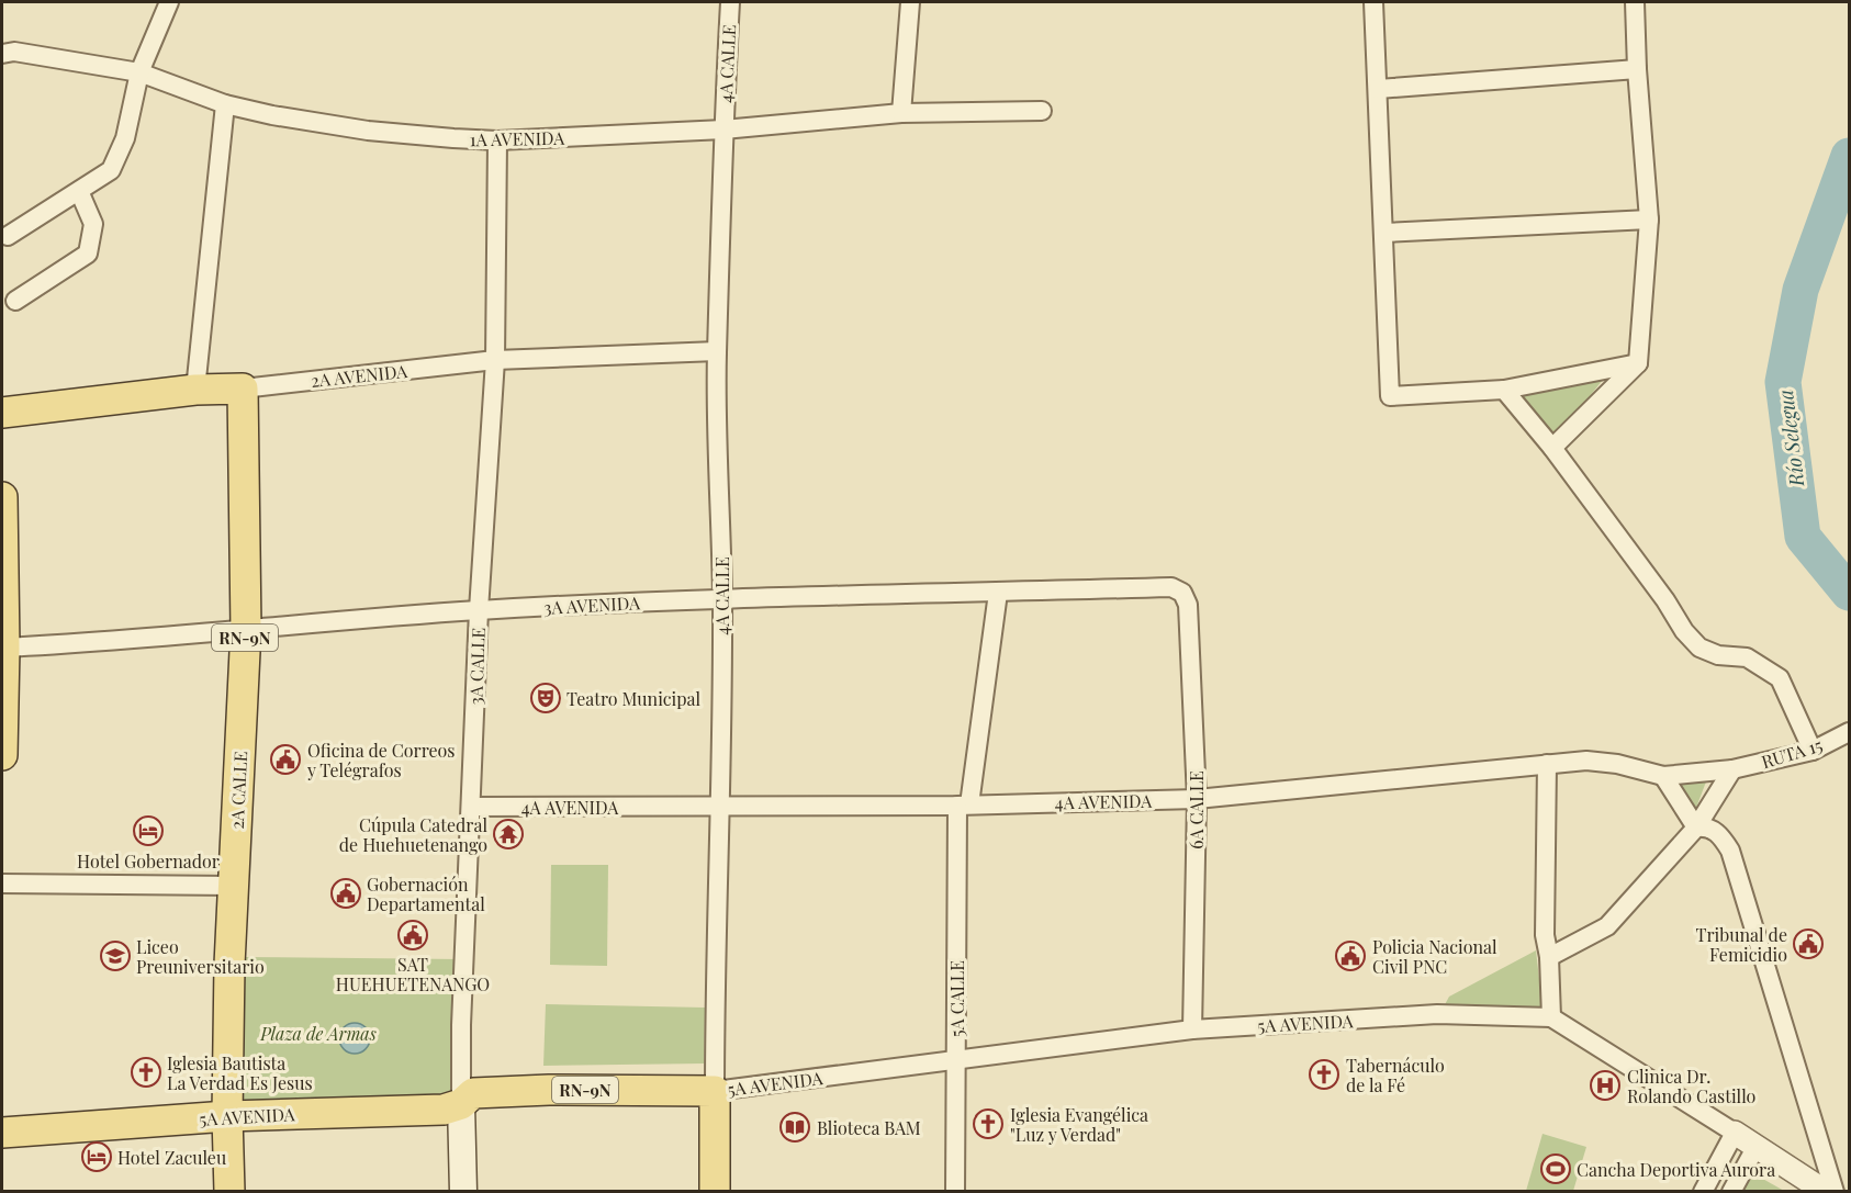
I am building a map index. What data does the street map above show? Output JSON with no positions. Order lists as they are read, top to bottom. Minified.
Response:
{"streets":{"main road":["4A CALLE","2A AVENIDA","RN-9N","3A CALLE","2A CALLE","5A AVENIDA"],"street":["1A AVENIDA","3A AVENIDA","RUTA 15","4A AVENIDA","6A CALLE","5A CALLE"]},"crossings":[["4A CALLE","1A AVENIDA"],["4A CALLE","2A AVENIDA"],["4A CALLE","3A AVENIDA"],["4A CALLE","4A AVENIDA"],["4A CALLE","5A AVENIDA"],["1A AVENIDA","3A CALLE"],["2A AVENIDA","3A CALLE"],["2A AVENIDA","2A CALLE"],["3A AVENIDA","3A CALLE"],["3A AVENIDA","2A CALLE"],["3A AVENIDA","6A CALLE"],["3A AVENIDA","5A CALLE"],["3A CALLE","4A AVENIDA"],["3A CALLE","5A AVENIDA"],["RUTA 15","4A AVENIDA"],["2A CALLE","5A AVENIDA"],["4A AVENIDA","6A CALLE"],["4A AVENIDA","5A CALLE"],["6A CALLE","5A AVENIDA"],["5A CALLE","5A AVENIDA"]],"water":["Río Selegua"],"parks":["Plaza de Armas"],"places":{"theatre":["Teatro Municipal"],"public building":["Oficina de Correos y Telégrafos","Gobernación Departamental","SAT HUEHUETENANGO","Tribunal de Femicidio","Policia Nacional Civil PNC"],"hotel":["Hotel Gobernador","Hotel Zaculeu"],"temple":["Cúpula Catedral de Huehuetenango"],"school or university":["Liceo Preuniversitario"],"church":["Iglesia Bautista La Verdad Es Jesus","Tabernáculo de la Fé","Iglesia Evangélica \"Luz y Verdad\""],"hospital":["Clinica Dr. Rolando Castillo"],"library":["Blioteca BAM"],"sports":["Cancha Deportiva Aurora"]}}
